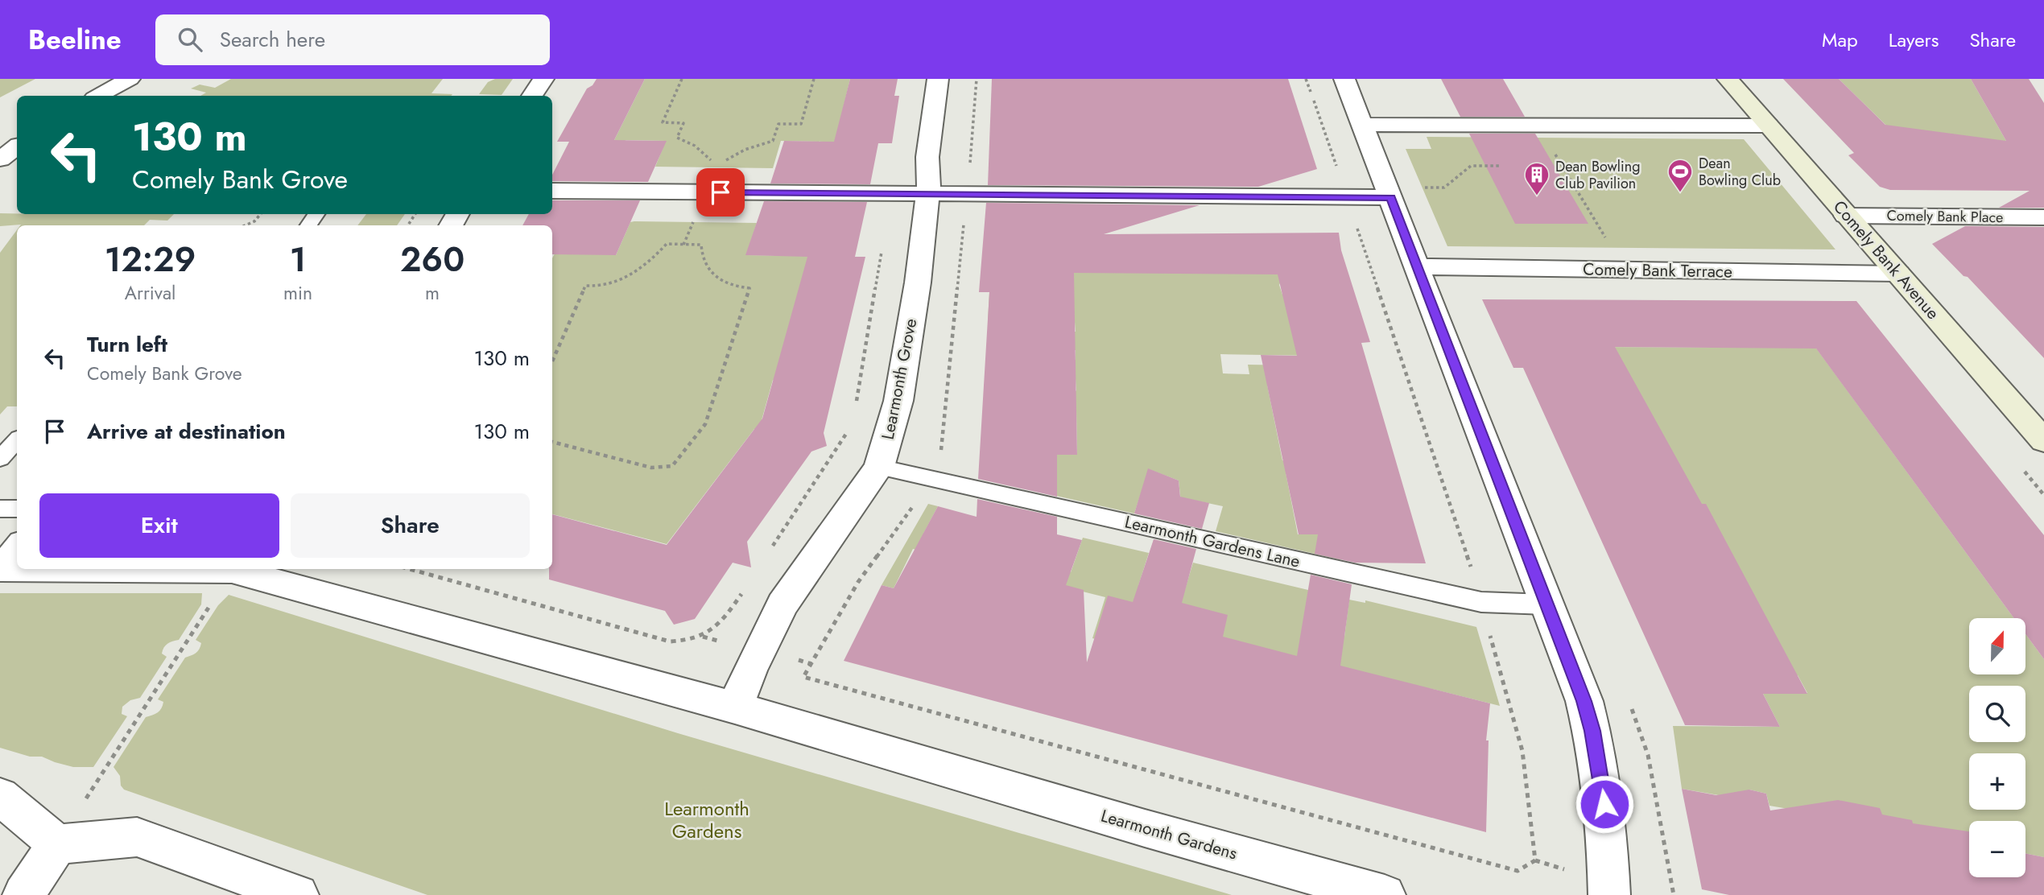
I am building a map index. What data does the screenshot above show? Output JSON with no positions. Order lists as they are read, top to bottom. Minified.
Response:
{"streets":{"street":["Comely Bank Place","Comely Bank Avenue","Comely Bank Terrace","Learmonth Grove","Learmonth Gardens"],"lane":["Learmonth Gardens Lane"]},"crossings":[["Comely Bank Place","Comely Bank Avenue"],["Comely Bank Avenue","Comely Bank Terrace"],["Learmonth Grove","Learmonth Gardens Lane"],["Learmonth Grove","Learmonth Gardens"]],"parks":["Learmonth Gardens"],"places":{"sports":["Dean Bowling Club"],"building":["Dean Bowling Club Pavilion"]},"north":"top","page":{"header":"Beeline","search":"Search here","nav":["Map","Layers","Share"],"turn":["130 m","Comely Bank Grove"],"eta":["12:29","Arrival","1","min","260","m"],"list":[{"name":"Turn left","note":"Comely Bank Grove","value":"130 m"},{"name":"Arrive at destination","value":"130 m"}],"buttons":["Exit","Share"],"map_buttons":["+","−"]}}
